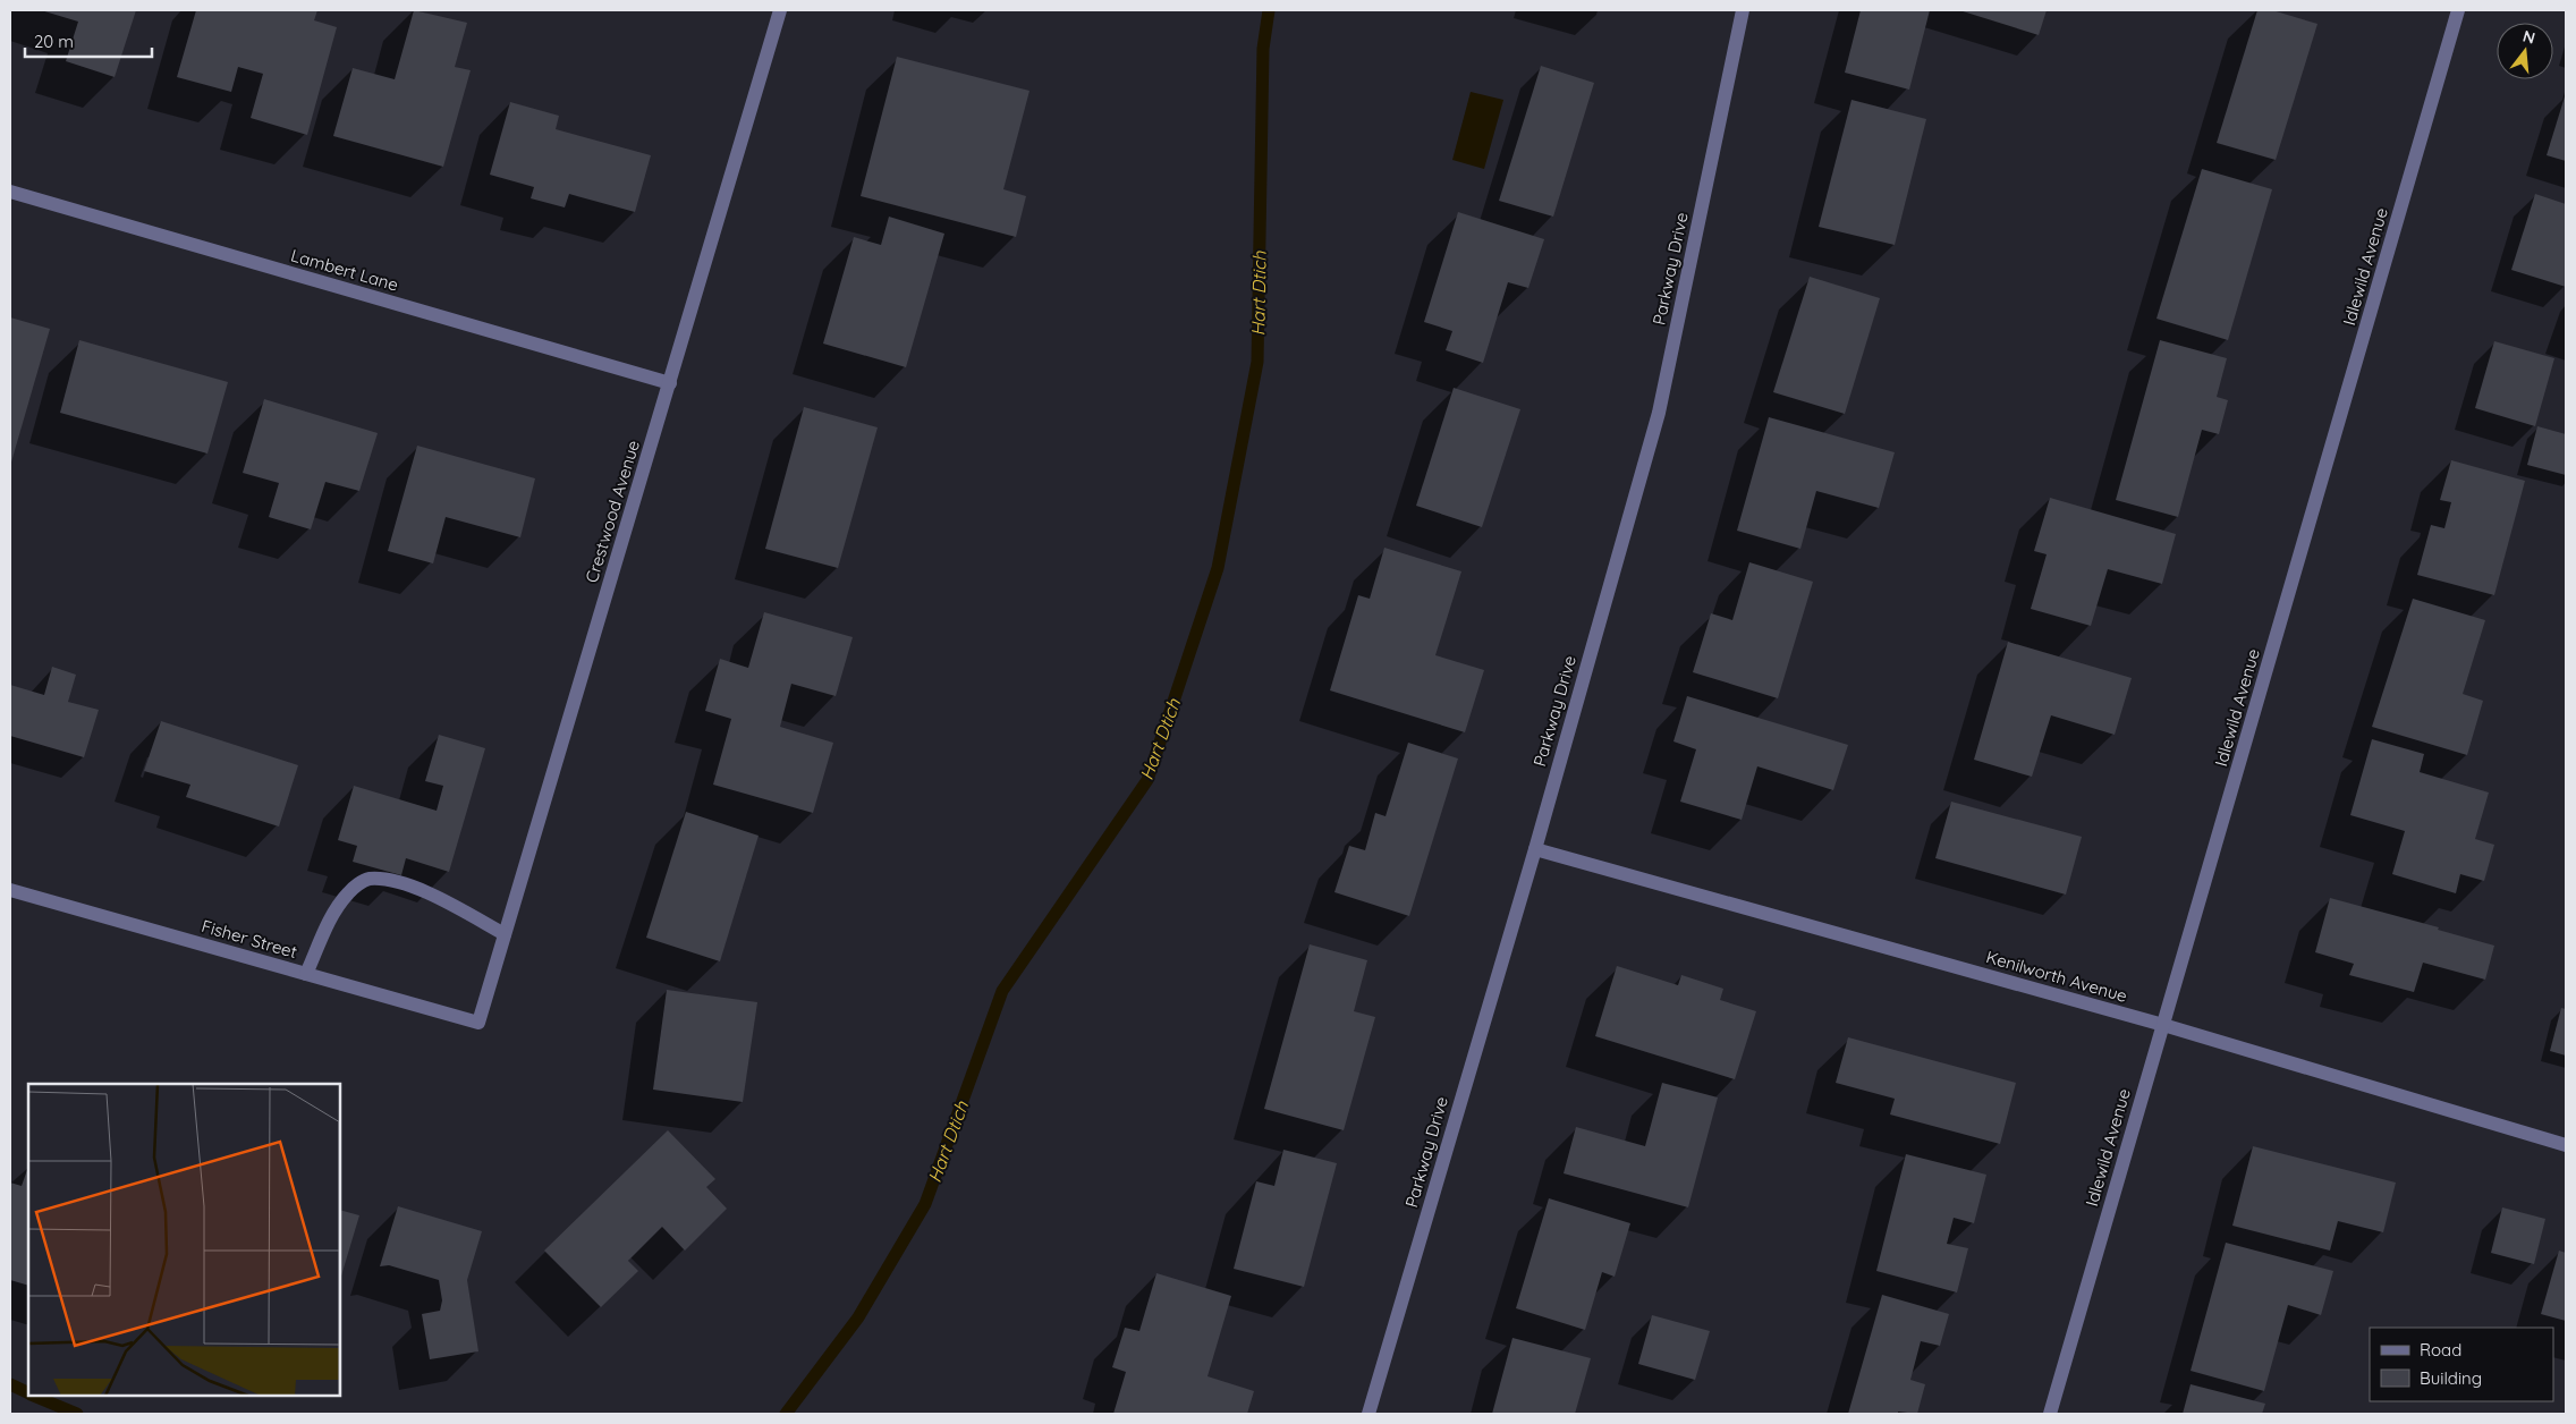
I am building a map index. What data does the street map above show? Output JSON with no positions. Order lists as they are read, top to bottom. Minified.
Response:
{"streets":{"street":["Idlewild Avenue","Parkway Drive","Lambert Lane","Crestwood Avenue","Fisher Street","Kenilworth Avenue"]},"crossings":[["Idlewild Avenue","Kenilworth Avenue"],["Parkway Drive","Kenilworth Avenue"],["Lambert Lane","Crestwood Avenue"],["Crestwood Avenue","Fisher Street"]],"water":["Hart Dtich"],"legend":["Road","Building"],"scale_bar":"20 m","north":"top"}
